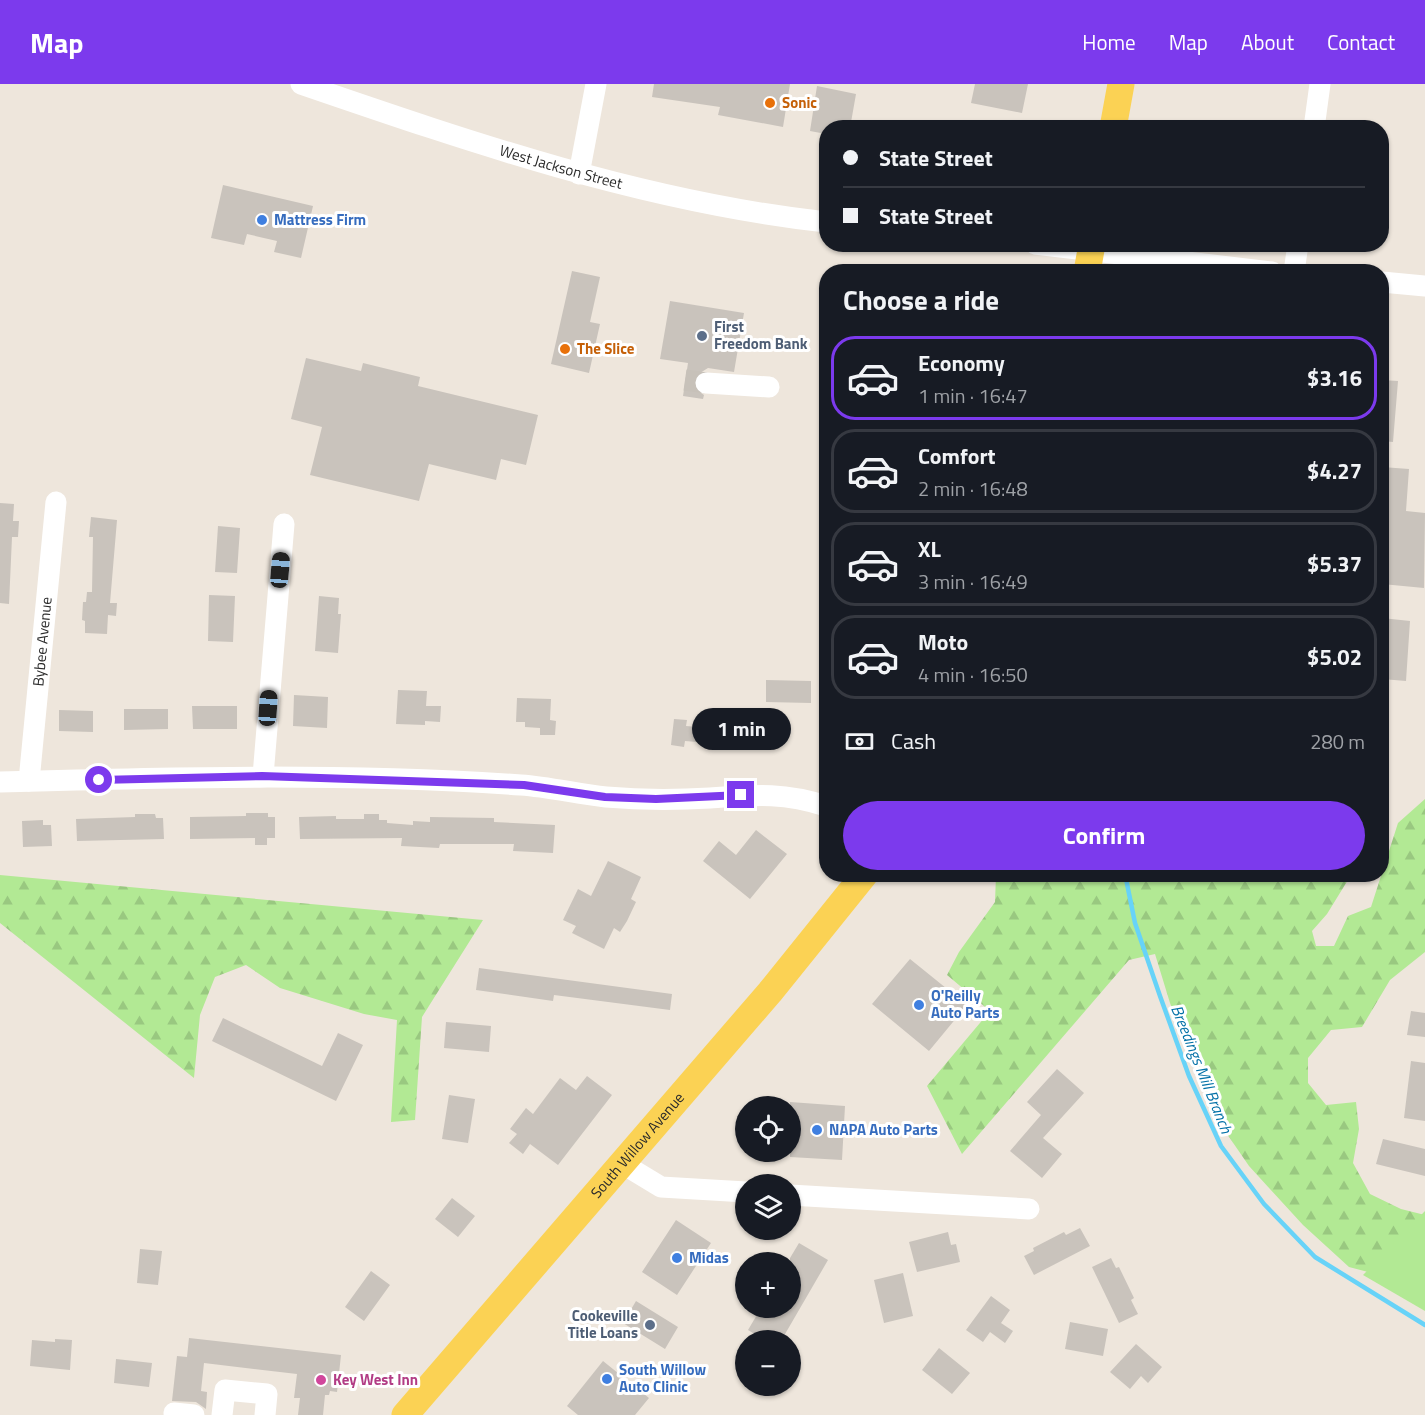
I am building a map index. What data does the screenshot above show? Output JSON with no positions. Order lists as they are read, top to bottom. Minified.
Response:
{"streets":{"main road":["South Willow Avenue"],"street":["West Jackson Street","Bybee Avenue"]},"water":["Breedings Mill Branch"],"places":["Sonic","Mattress Firm","First Freedom Bank","The Slice","O'Reilly Auto Parts","NAPA Auto Parts","Midas","Cookeville Title Loans","South Willow Auto Clinic","Key West Inn"],"page":{"header":"Map","nav":["Home","Map","About","Contact"],"banner":["State Street","State Street"],"heading":"Choose a ride","list":[{"name":"Economy","note":"1 min · 16:47","value":"$3.16"},{"name":"Comfort","note":"2 min · 16:48","value":"$4.27"},{"name":"XL","note":"3 min · 16:49","value":"$5.37"},{"name":"Moto","note":"4 min · 16:50","value":"$5.02"}],"bubble":"1 min","pay":["Cash","280 m"],"buttons":"Confirm","map_buttons":["+","−"]}}
